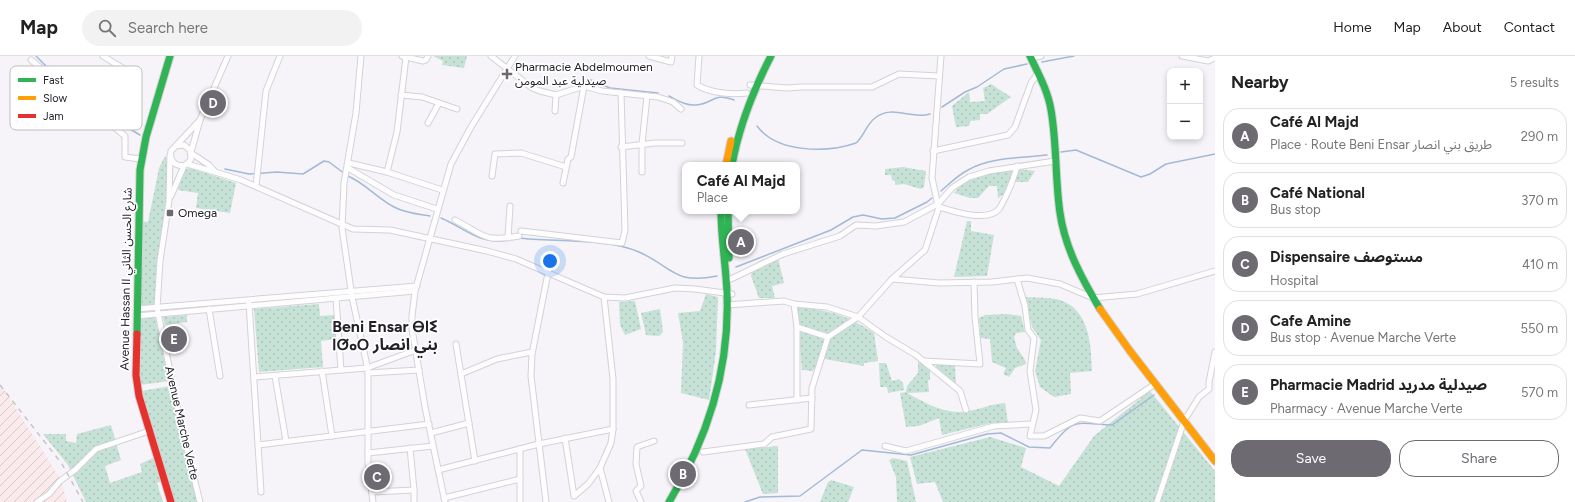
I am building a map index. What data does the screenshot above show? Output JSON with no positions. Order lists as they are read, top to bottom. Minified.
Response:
{"streets":{"main road":["Avenue Hassan II شارع الحسن الثاني"],"street":["Avenue Marche Verte"]},"districts":["Beni Ensar ⴱⵏⵉ ⵏⵚⴰⵔ بني انصار"],"places":{"health":["Pharmacie Abdelmoumen صيدلية عبد المومن"],"transit":["Omega"]},"legend":["Fast","Slow","Jam"],"page":{"header":"Map","search":"Search here","nav":["Home","Map","About","Contact"],"heading":["Nearby","5 results"],"map_buttons":["+","−"],"pins":["D","A","E","B","C"],"list":[{"mark":"A","name":"Café Al Majd","note":"Place · Route Beni Ensar طريق بني انصار","value":"290 m"},{"mark":"B","name":"Café National","note":"Bus stop","value":"370 m"},{"mark":"C","name":"Dispensaire مستوصف","note":"Hospital","value":"410 m"},{"mark":"D","name":"Cafe Amine","note":"Bus stop · Avenue Marche Verte","value":"550 m"},{"mark":"E","name":"Pharmacie Madrid صيدلية مدريد","note":"Pharmacy · Avenue Marche Verte","value":"570 m"}],"popup":["Café Al Majd","Place"],"buttons":["Save","Share"]}}
